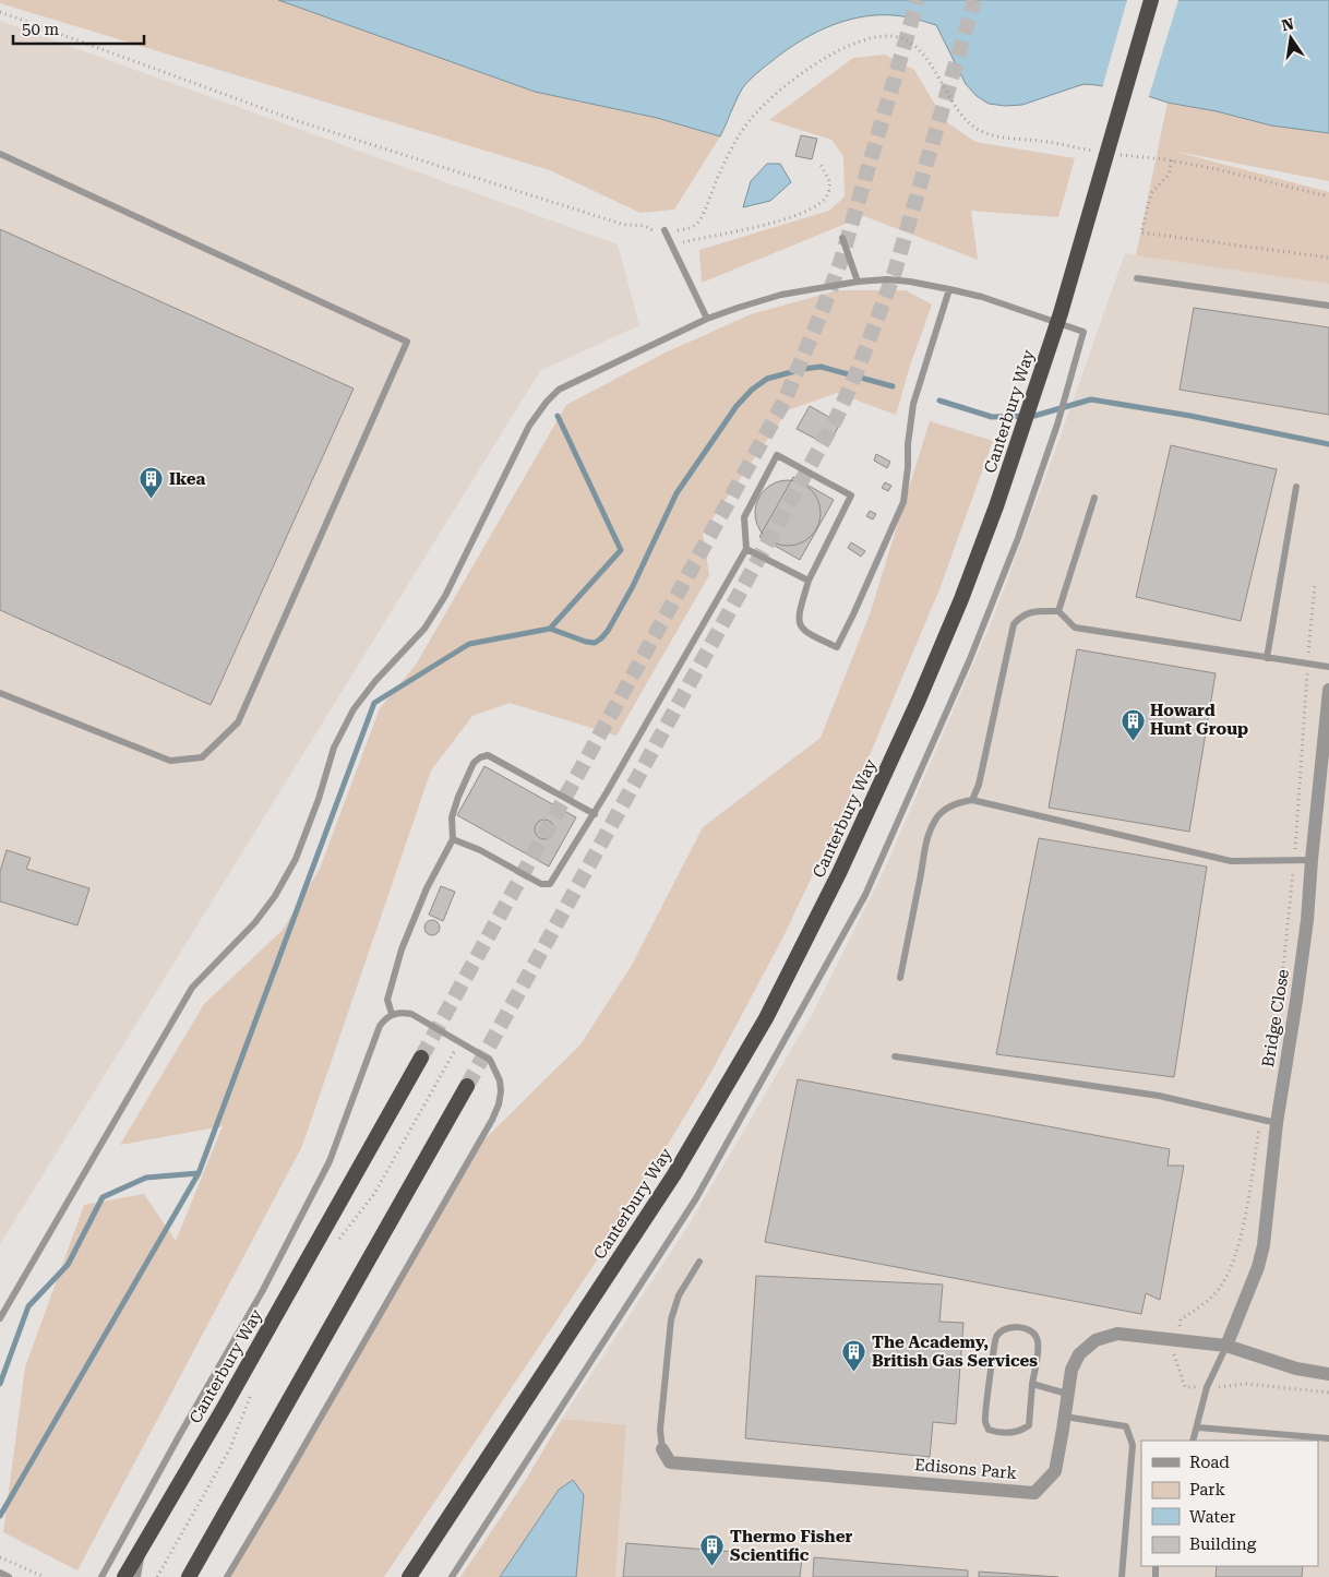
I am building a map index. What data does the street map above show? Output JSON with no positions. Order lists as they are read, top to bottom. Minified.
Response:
{"streets":{"highway":["Canterbury Way"],"street":["Bridge Close","Edisons Park"]},"crossings":[["Bridge Close","Edisons Park"]],"places":{"building":["Ikea","Howard Hunt Group","The Academy, British Gas Services","Thermo Fisher Scientific"]},"legend":["Road","Park","Water","Building"],"scale_bar":"50 m","north":"top"}
